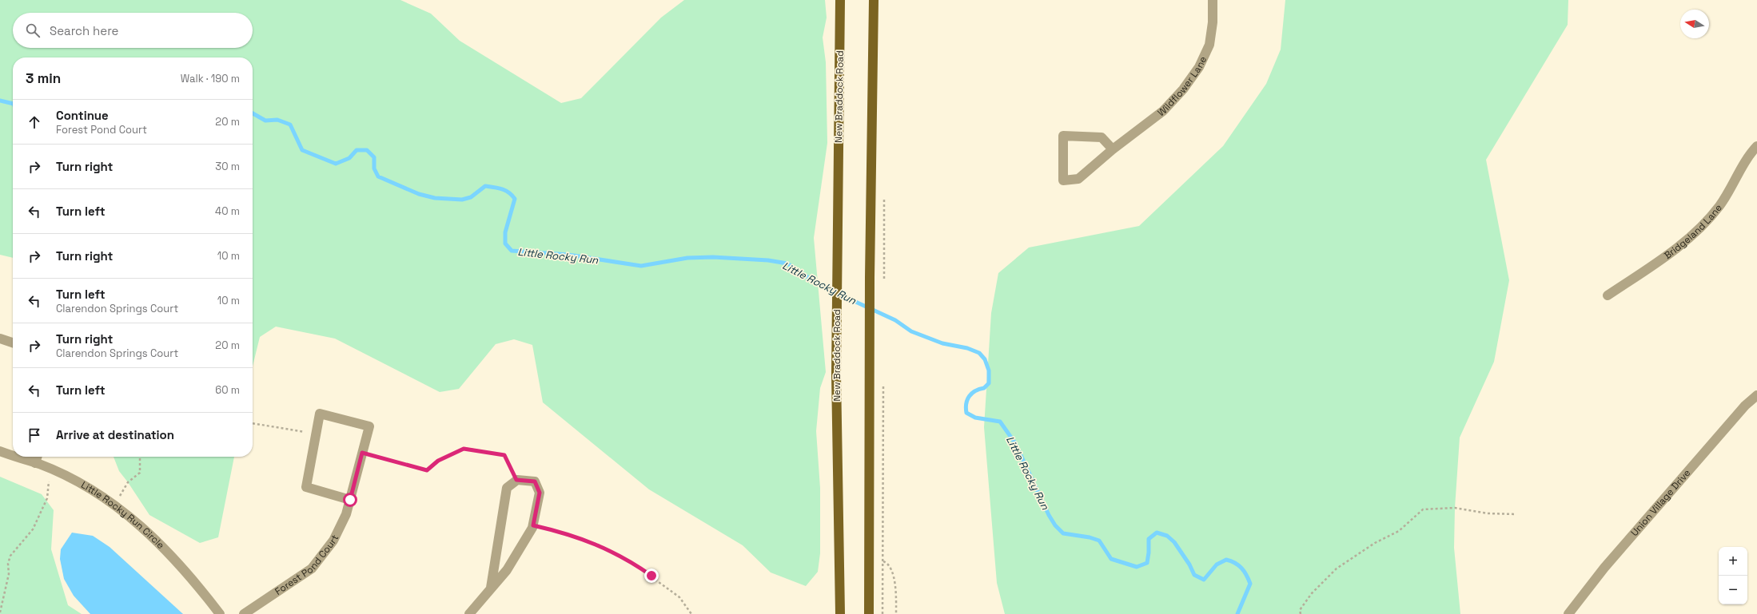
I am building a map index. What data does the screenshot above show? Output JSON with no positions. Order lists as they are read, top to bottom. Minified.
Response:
{"streets":{"main road":["New Braddock Road"],"street":["Wildflower Lane","Bridgeland Lane","Union Village Drive","Little Rocky Run Circle","Forest Pond Court"]},"water":["Little Rocky Run"],"north":"left","page":{"search":"Search here","heading":["3 min","Walk · 190 m"],"list":[["Continue","Forest Pond Court","20 m"],["Turn right","30 m"],["Turn left","40 m"],["Turn right","10 m"],["Turn left","Clarendon Springs Court","10 m"],["Turn right","Clarendon Springs Court","20 m"],["Turn left","60 m"],"Arrive at destination"],"map_buttons":["+","−"]}}
